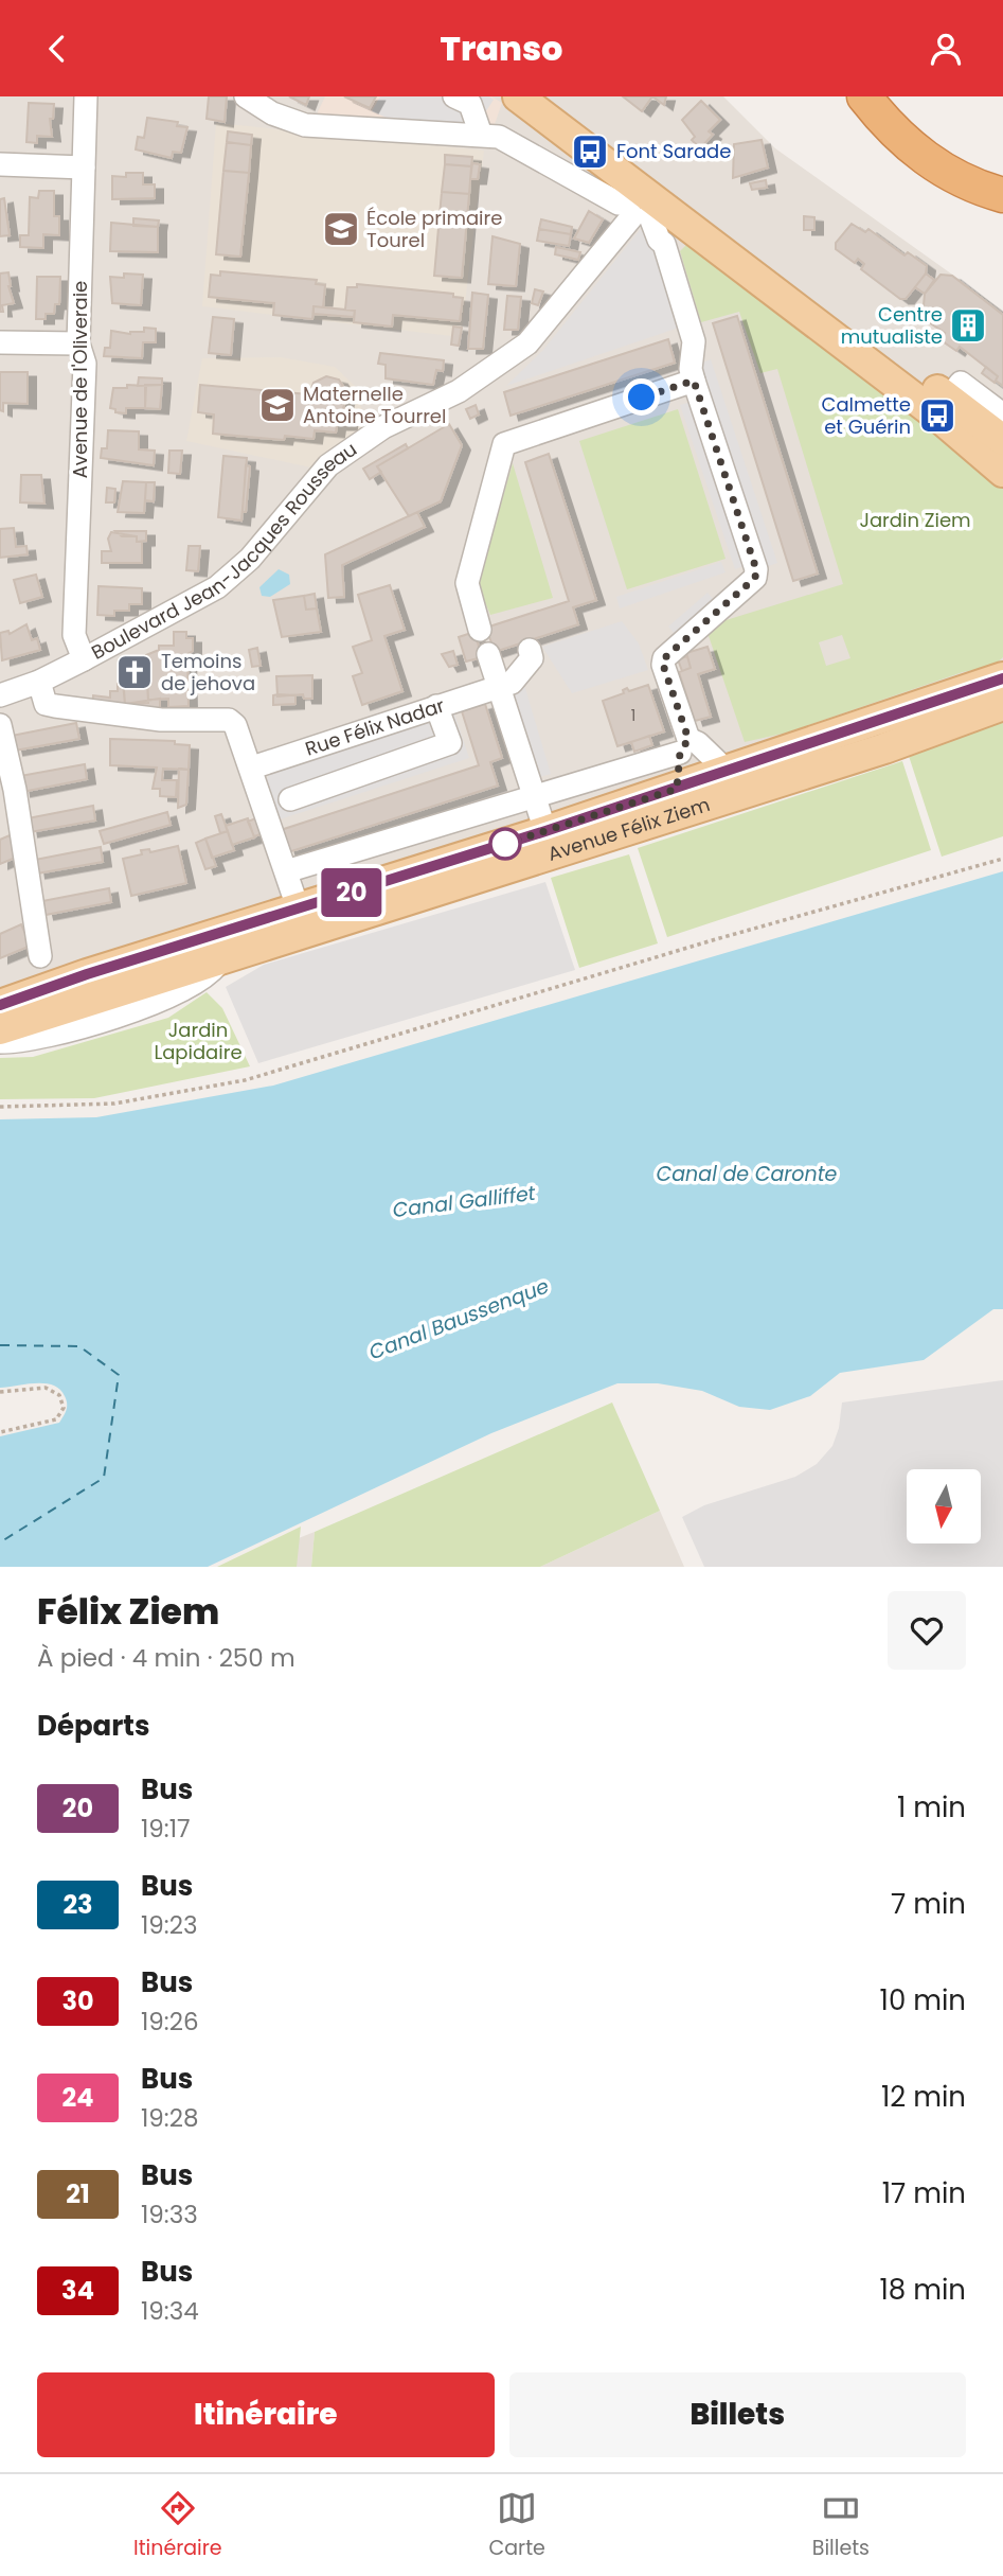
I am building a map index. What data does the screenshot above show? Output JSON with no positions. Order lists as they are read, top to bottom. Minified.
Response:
{"streets":{"main road":["Avenue Félix Ziem"],"street":["Avenue de l'Oliveraie","Boulevard Jean-Jacques Rousseau","Rue Félix Nadar"]},"crossings":[["Avenue de l'Oliveraie","Boulevard Jean-Jacques Rousseau"]],"water":["Canal de Caronte","Canal Galliffet","Canal Baussenque"],"parks":["Jardin Ziem","Jardin Lapidaire"],"places":{"bus stop":["Font Sarade","Calmette et Guérin"],"school or university":["École primaire Tourel","Maternelle Antoine Tourrel"],"building":["Centre mutualiste"],"church":["Temoins de jehova"]},"lines":["bus line 20"],"house_numbers":["1"],"north":"bottom","page":{"header":"Transo","on_map":"20","heading":[["Félix Ziem","À pied · 4 min · 250 m"],"Départs"],"list":[{"mark":"20","name":"Bus","note":"19:17","value":"1 min"},{"mark":"23","name":"Bus","note":"19:23","value":"7 min"},{"mark":"30","name":"Bus","note":"19:26","value":"10 min"},{"mark":"24","name":"Bus","note":"19:28","value":"12 min"},{"mark":"21","name":"Bus","note":"19:33","value":"17 min"},{"mark":"34","name":"Bus","note":"19:34","value":"18 min"}],"buttons":["Itinéraire","Billets"],"tabs":["Itinéraire","Carte","Billets"]}}
